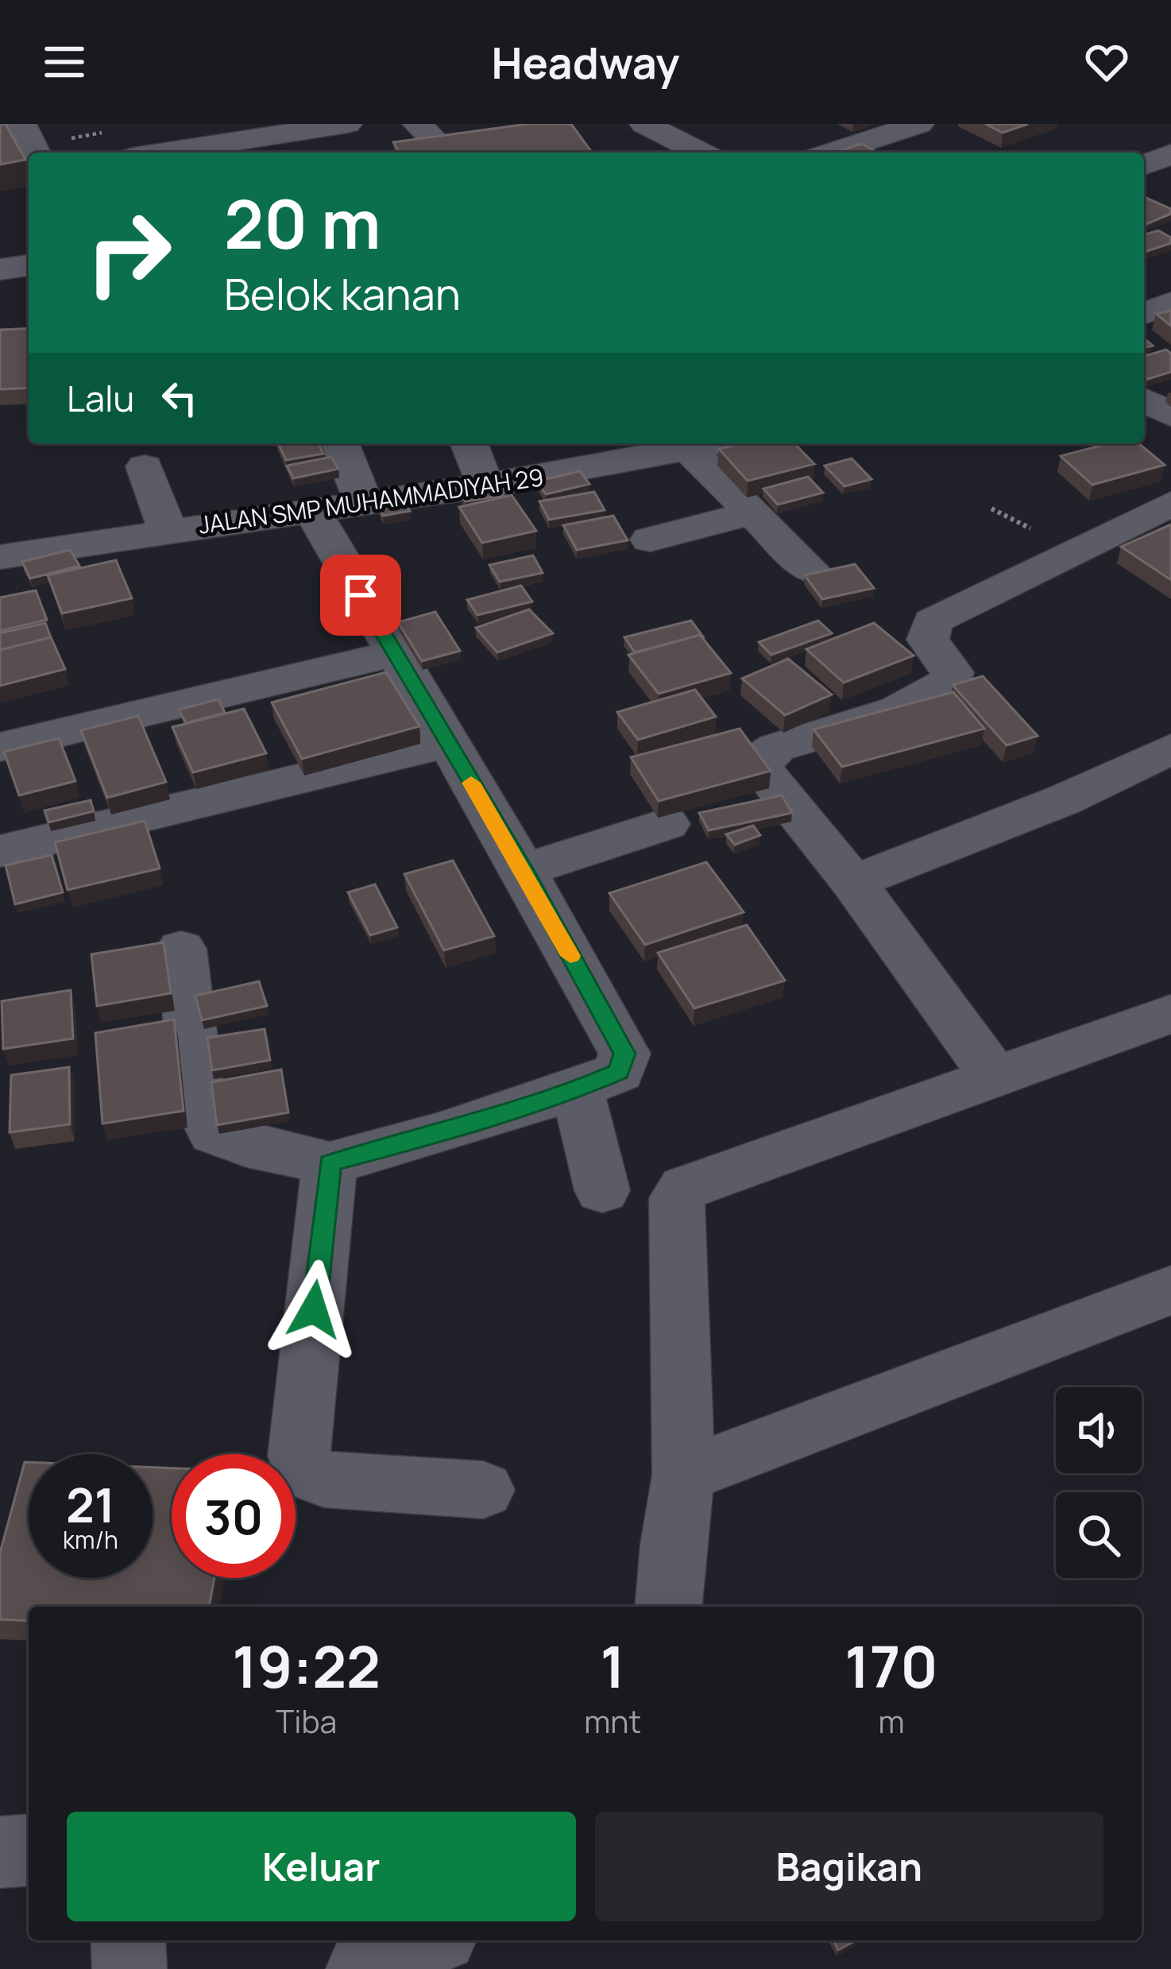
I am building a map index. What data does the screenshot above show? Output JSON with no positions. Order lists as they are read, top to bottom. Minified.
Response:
{"streets":{"street":["JALAN SMP MUHAMMADIYAH 29"]},"page":{"header":"Headway","turn":["20 m","Belok kanan"],"then":"Lalu","speed":"21 km/h","limit":"30","eta":["19:22","Tiba","1","mnt","170","m"],"buttons":["Keluar","Bagikan"]}}
